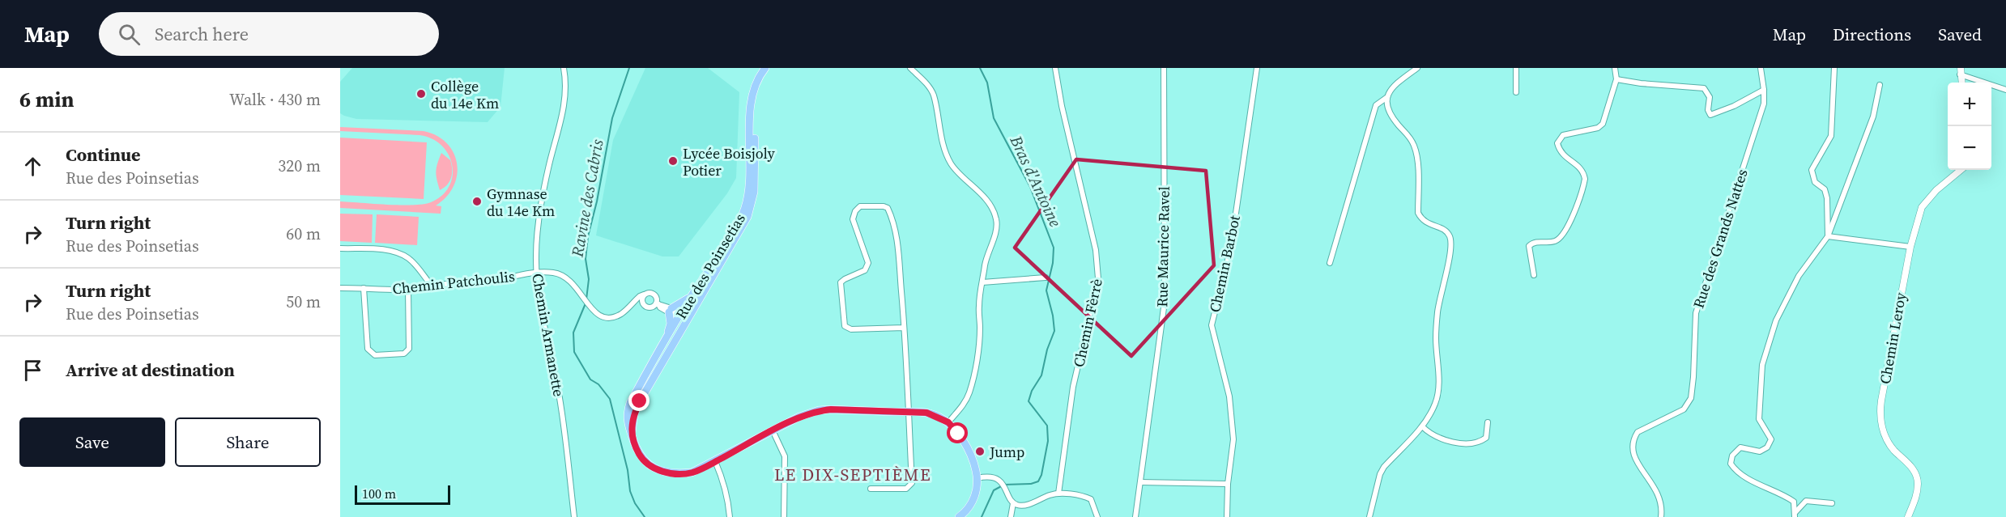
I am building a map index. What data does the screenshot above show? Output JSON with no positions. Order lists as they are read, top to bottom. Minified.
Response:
{"streets":{"main road":["Rue des Poinsetias"],"street":["Rue des Grands Nattes","Rue Maurice Ravel","Chemin Barbot","Chemin Patchoulis","Chemin Fèrrè","Chemin Armanette","Chemin Leroy"]},"crossings":[["Chemin Patchoulis","Chemin Armanette"]],"districts":["LE DIX-SEPTIÈME"],"water":["Bras d'Antoine","Ravine des Cabris"],"places":["Collège du 14e Km","Lycée Boisjoly Potier","Gymnase du 14e Km","Jump"],"scale_bar":"100 m","page":{"header":"Map","search":"Search here","nav":["Map","Directions","Saved"],"heading":["6 min","Walk · 430 m"],"map_buttons":["+","−"],"list":[["Continue","Rue des Poinsetias","320 m"],["Turn right","Rue des Poinsetias","60 m"],["Turn right","Rue des Poinsetias","50 m"],"Arrive at destination"],"buttons":["Save","Share"],"scale":"100 m"}}
